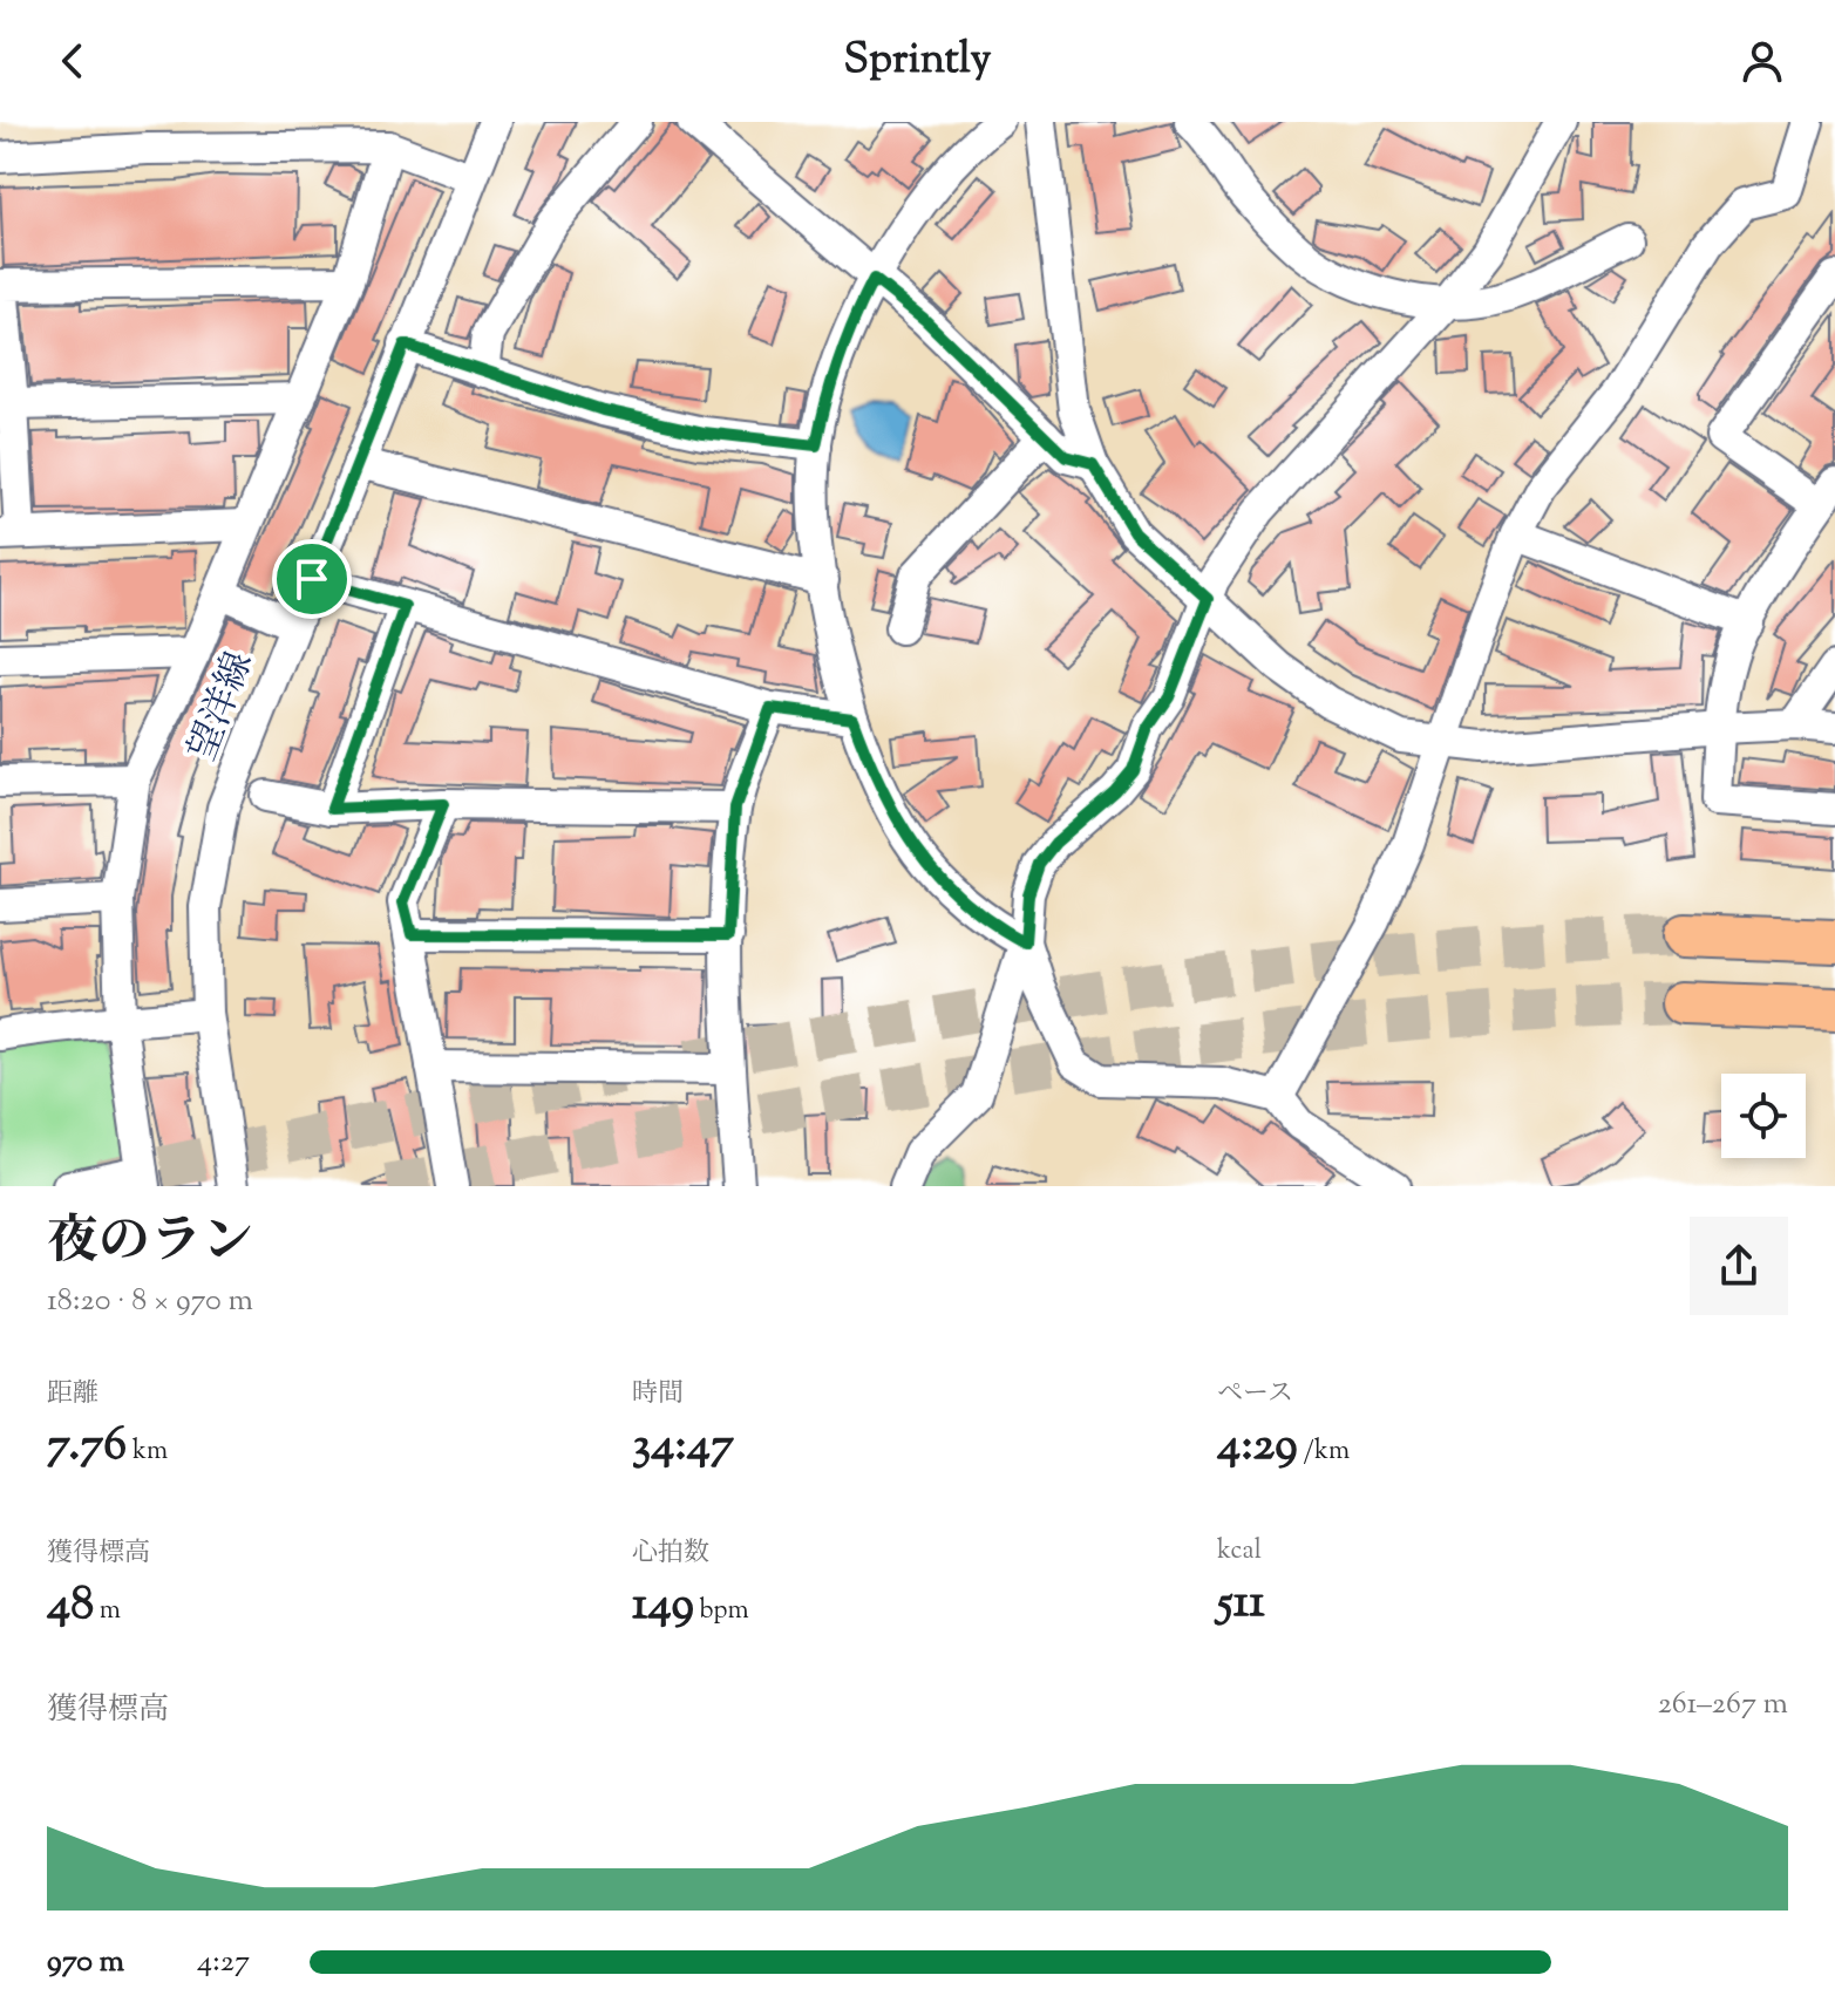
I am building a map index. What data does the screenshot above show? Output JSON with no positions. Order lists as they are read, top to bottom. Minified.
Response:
{"streets":{"street":["望洋線"]},"page":{"header":"Sprintly","heading":["夜のラン","18:20 · 8 × 970 m"],"stats":[["距離","7.76 km"],["時間","34:47"],["ペース","4:29 /km"],["獲得標高","48 m"],["心拍数","149 bpm"],["kcal","511"]],"chart":["獲得標高","261–267 m"],"list":[{"name":"970 m","note":"4:27"}]}}
